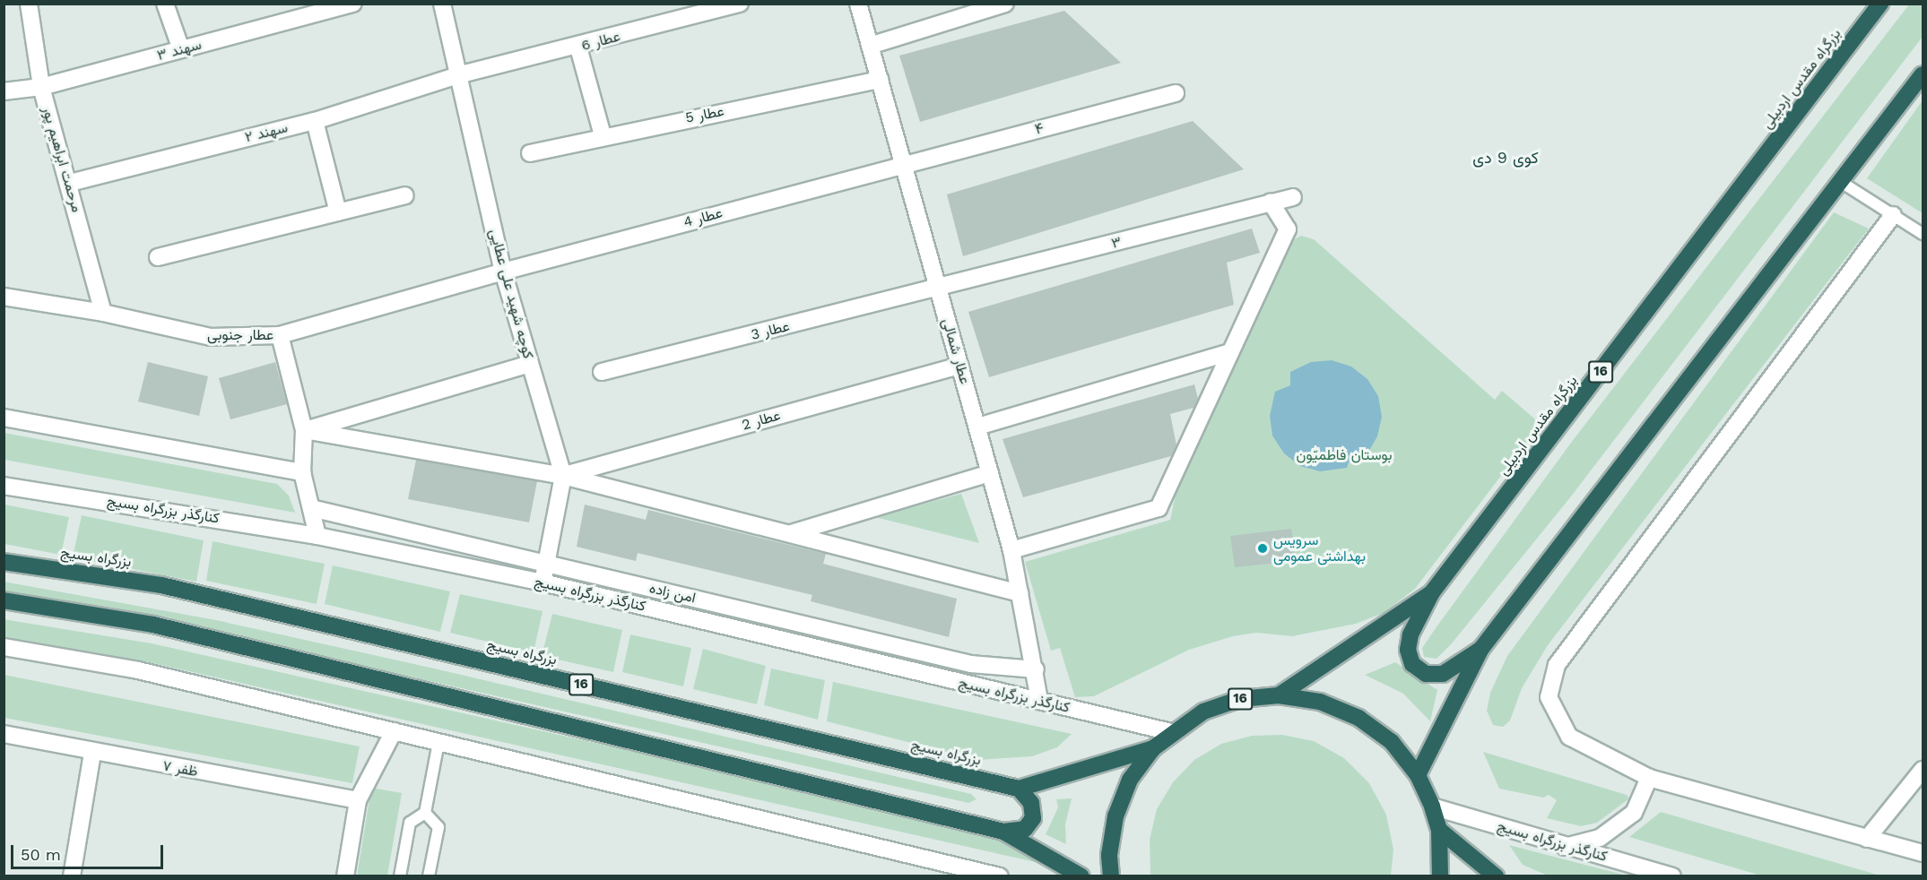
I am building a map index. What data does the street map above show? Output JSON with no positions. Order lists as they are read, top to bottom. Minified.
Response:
{"streets":{"highway":["بزرگراه مقدس اردبیلی","16","بزرگراه بسیج"],"street":["عطار 6","سهند ۳","عطار 5","۴","سهند ۲","مرحمت ابراهیم پور","عطار 4","۳","کوچه شهید علی عطایی","عطار 3","عطار جنوبی","عطار شمالی","عطار 2","کنارگذر بزرگراه بسیج","امن زاده","ظفر ۷"]},"crossings":[["عطار 6","سهند ۲"],["عطار 6","کوچه شهید علی عطایی"],["سهند ۳","مرحمت ابراهیم پور"],["بزرگراه مقدس اردبیلی","16"],["عطار 5","عطار شمالی"],["۴","عطار 4"],["۴","عطار شمالی"],["سهند ۲","مرحمت ابراهیم پور"],["سهند ۲","کوچه شهید علی عطایی"],["مرحمت ابراهیم پور","عطار جنوبی"],["عطار 4","کوچه شهید علی عطایی"],["عطار 4","عطار جنوبی"],["عطار 4","عطار شمالی"],["۳","عطار 3"],["۳","عطار شمالی"],["کوچه شهید علی عطایی","عطار جنوبی"],["کوچه شهید علی عطایی","عطار 2"],["کوچه شهید علی عطایی","کنارگذر بزرگراه بسیج"],["کوچه شهید علی عطایی","امن زاده"],["عطار 3","عطار شمالی"],["عطار شمالی","عطار 2"],["عطار شمالی","کنارگذر بزرگراه بسیج"],["عطار شمالی","امن زاده"],["16","کنارگذر بزرگراه بسیج"],["16","بزرگراه بسیج"]],"districts":["کوی 9 دی"],"parks":["بوستان فاطمیّون"],"places":["سرویس بهداشتی عمومی"],"scale_bar":"50 m"}
